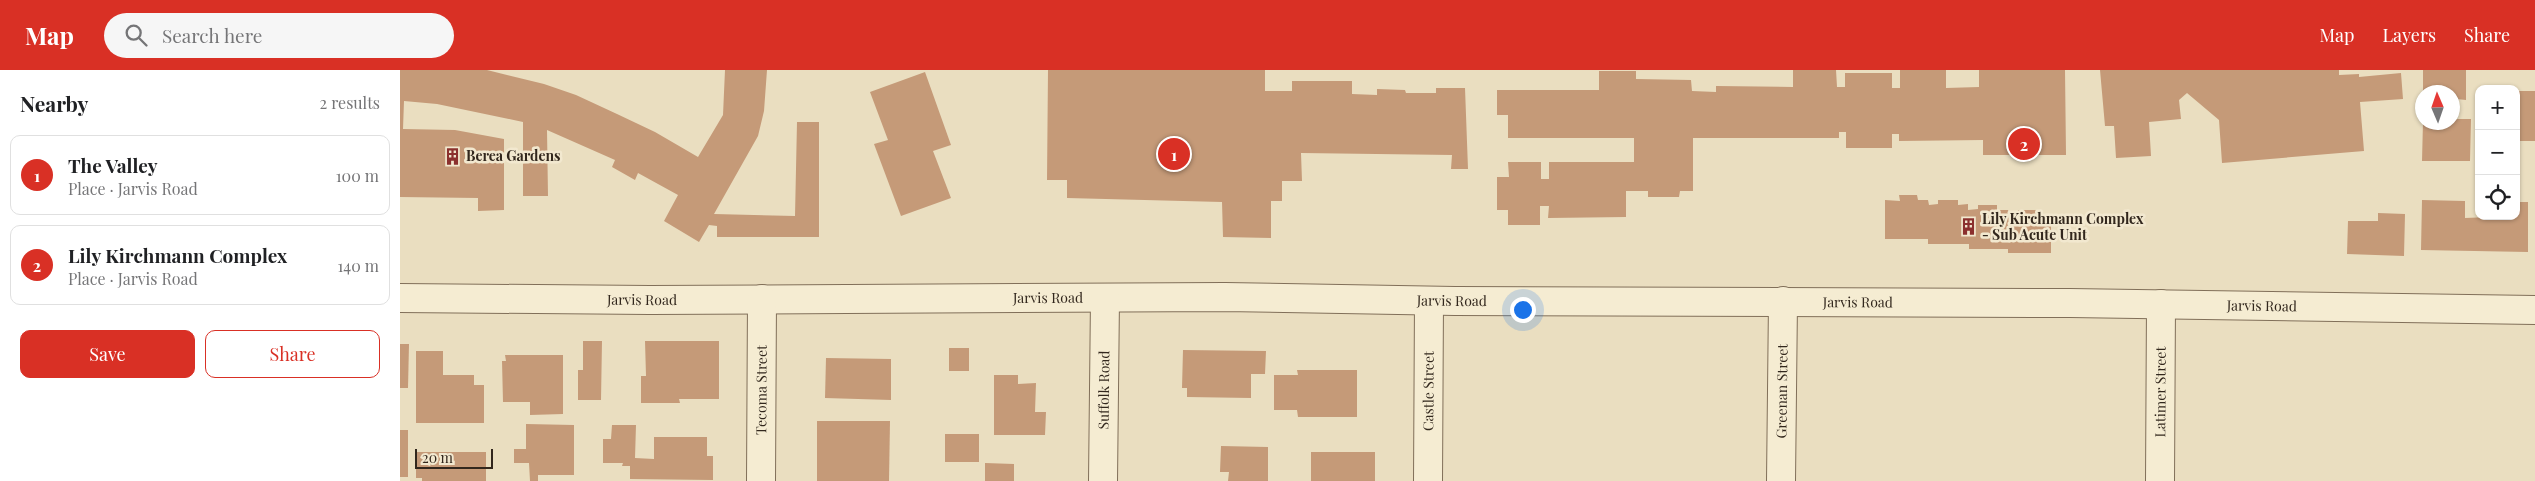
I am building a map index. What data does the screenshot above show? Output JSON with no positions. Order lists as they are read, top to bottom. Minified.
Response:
{"streets":{"street":["Jarvis Road","Tecoma Street","Suffolk Road","Castle Street","Greenan Street","Latimer Street"]},"crossings":[["Jarvis Road","Tecoma Street"],["Jarvis Road","Suffolk Road"],["Jarvis Road","Castle Street"],["Jarvis Road","Greenan Street"],["Jarvis Road","Latimer Street"]],"places":{"building":["Berea Gardens","Lily Kirchmann Complex - Sub Acute Unit"]},"scale_bar":"20 m","north":"top","page":{"header":"Map","search":"Search here","nav":["Map","Layers","Share"],"heading":["Nearby","2 results"],"map_buttons":["+","−"],"pins":["2","1"],"list":[{"mark":"1","name":"The Valley","note":"Place · Jarvis Road","value":"100 m"},{"mark":"2","name":"Lily Kirchmann Complex","note":"Place · Jarvis Road","value":"140 m"}],"buttons":["Save","Share"],"scale":"20 m"}}
